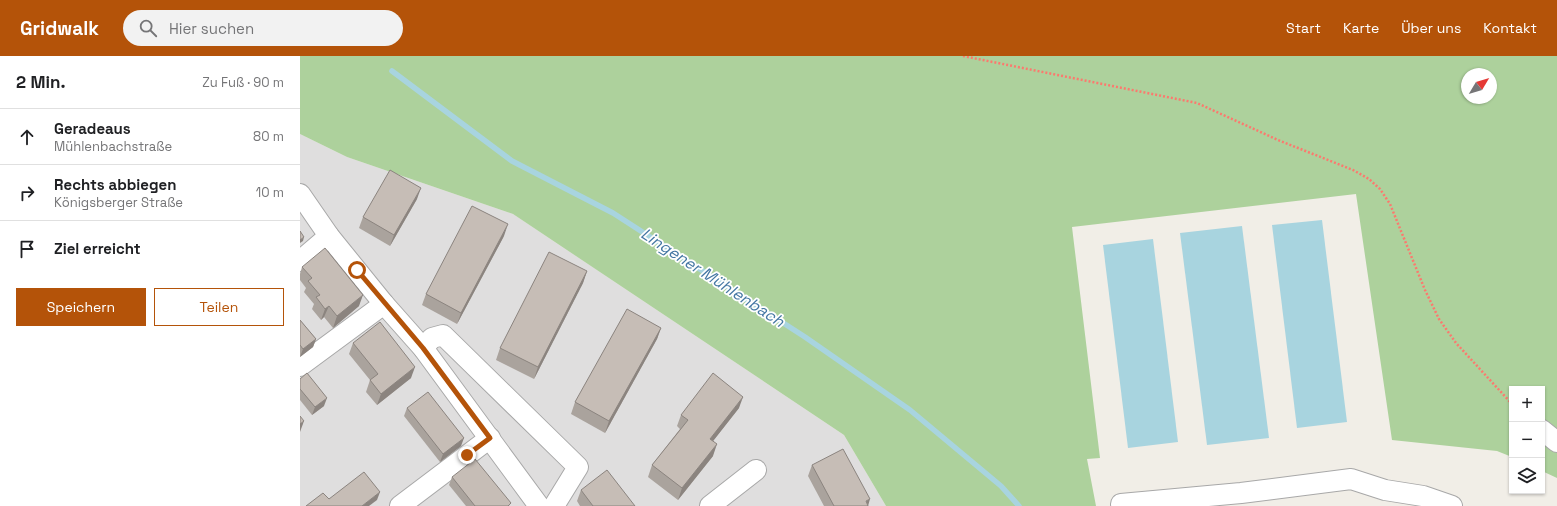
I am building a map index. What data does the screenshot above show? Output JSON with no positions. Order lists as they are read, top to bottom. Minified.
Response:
{"water":["Lingener Mühlenbach"],"north":"top right","page":{"header":"Gridwalk","search":"Hier suchen","nav":["Start","Karte","Über uns","Kontakt"],"heading":["2 Min.","Zu Fuß · 90 m"],"list":[["Geradeaus","Mühlenbachstraße","80 m"],["Rechts abbiegen","Königsberger Straße","10 m"],"Ziel erreicht"],"buttons":["Speichern","Teilen"],"map_buttons":["+","−"]}}
